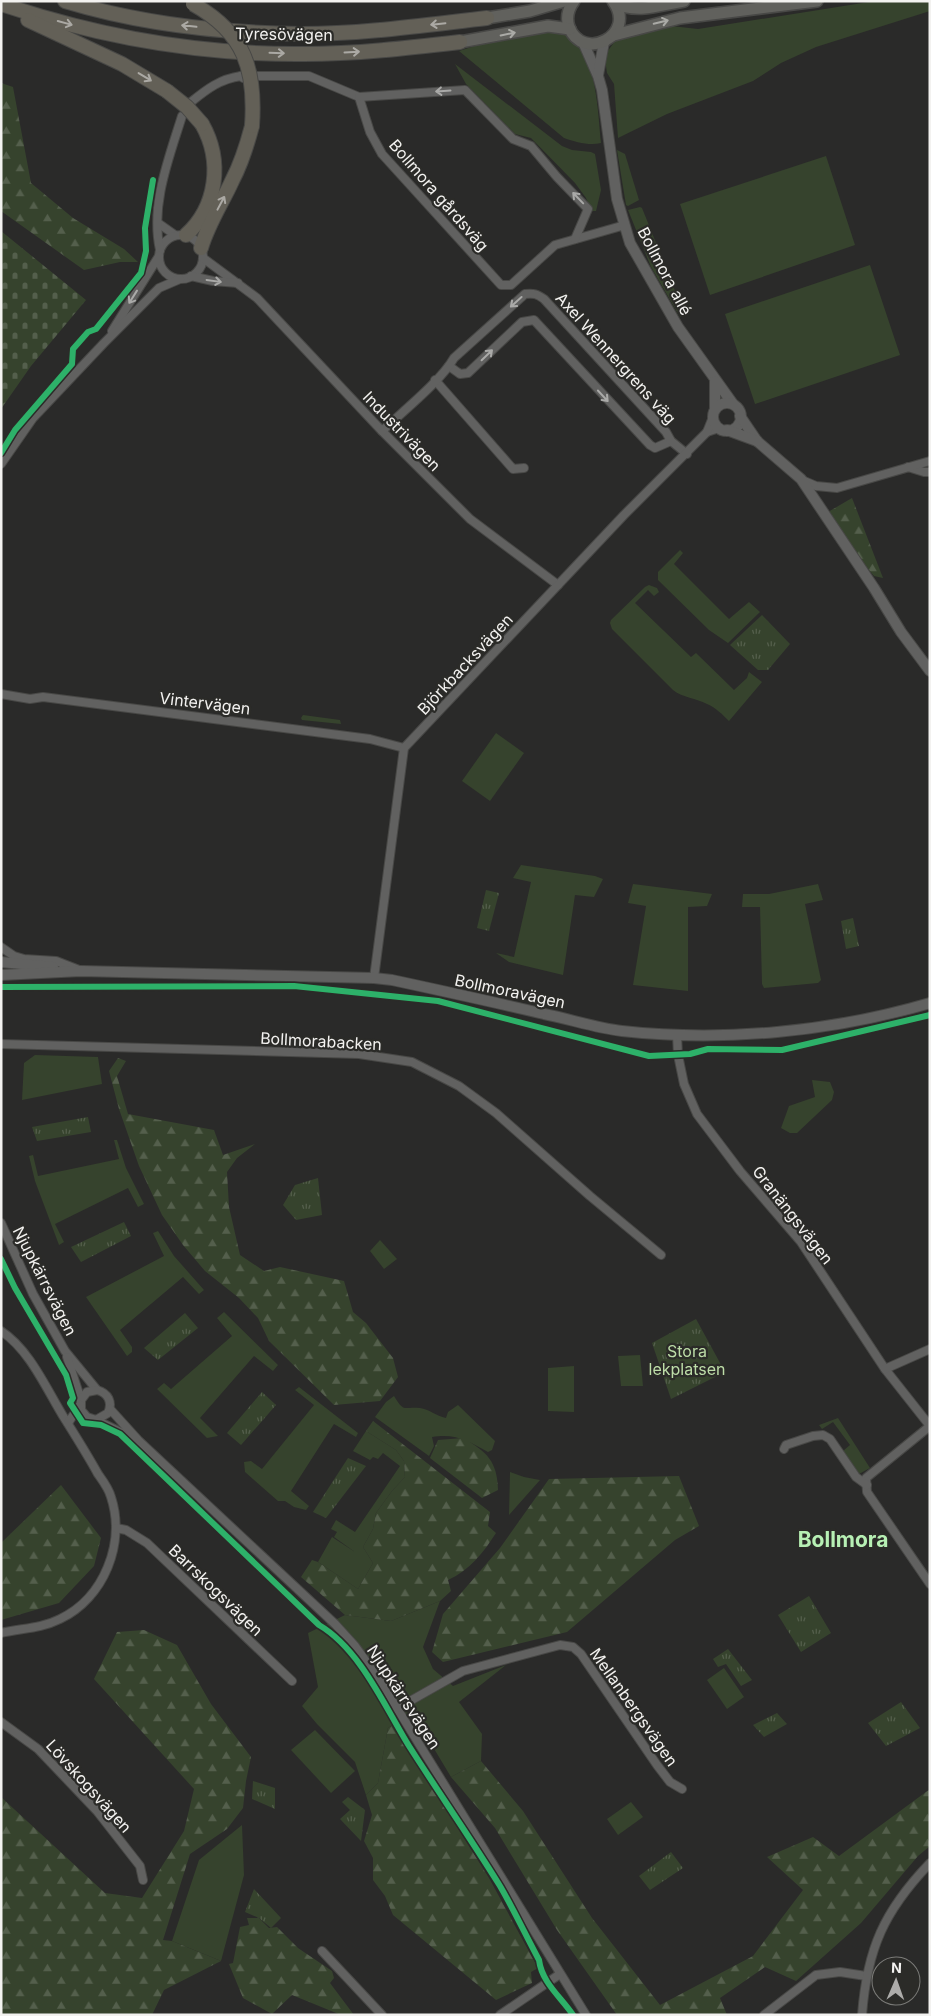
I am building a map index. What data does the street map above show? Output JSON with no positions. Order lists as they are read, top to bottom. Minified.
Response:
{"streets":{"highway":["Tyresövägen"],"street":["Bollmora gårdsväg","Bollmora allé","Axel Wennergrens väg","Industrivägen","Björkbacksvägen","Vintervägen","Bollmoravägen","Bollmorabacken","Granängsvägen","Njupkärrsvägen","Barrskogsvägen","Mellanbergsvägen","Lövskogsvägen"]},"crossings":[["Bollmora gårdsväg","Bollmora allé"],["Bollmora allé","Björkbacksvägen"],["Axel Wennergrens väg","Industrivägen"],["Axel Wennergrens väg","Björkbacksvägen"],["Industrivägen","Björkbacksvägen"],["Björkbacksvägen","Vintervägen"],["Bollmoravägen","Granängsvägen"],["Njupkärrsvägen","Mellanbergsvägen"]],"districts":["Bollmora"],"parks":["Stora lekplatsen"],"north":"top"}
